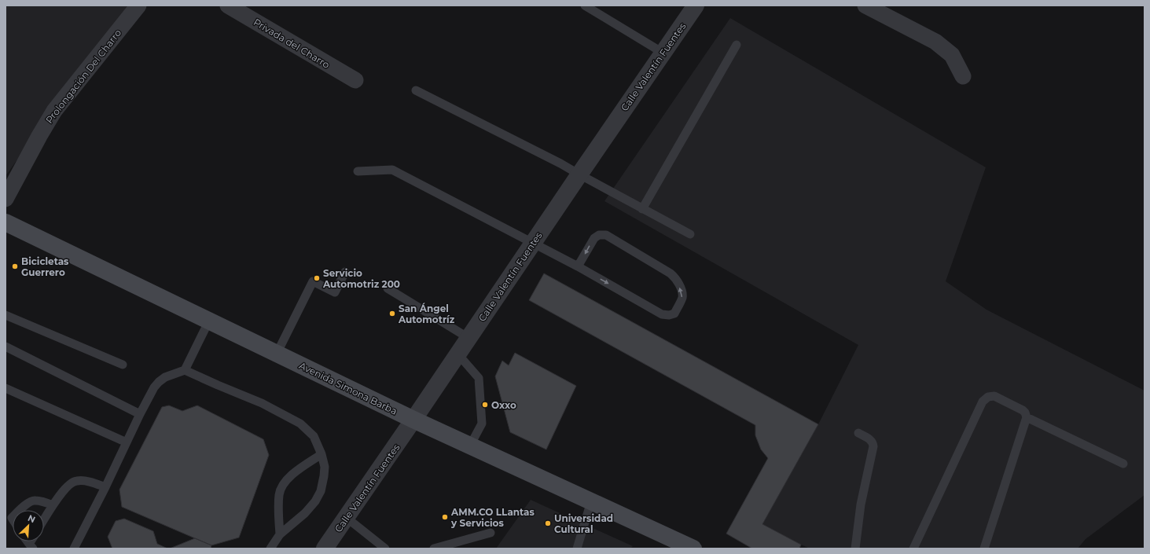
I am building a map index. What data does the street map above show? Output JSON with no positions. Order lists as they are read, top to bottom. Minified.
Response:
{"streets":{"main road":["Avenida Simona Barba"],"street":["Privada del Charro","Calle Valentín Fuentes","Prolongación Del Charro"]},"crossings":[["Calle Valentín Fuentes","Avenida Simona Barba"]],"places":["Bicicletas Guerrero","Servicio Automotriz 200","San Ángel Automotríz","Oxxo","AMM.CO LLantas y Servicios","Universidad Cultural"],"north":"top right"}
